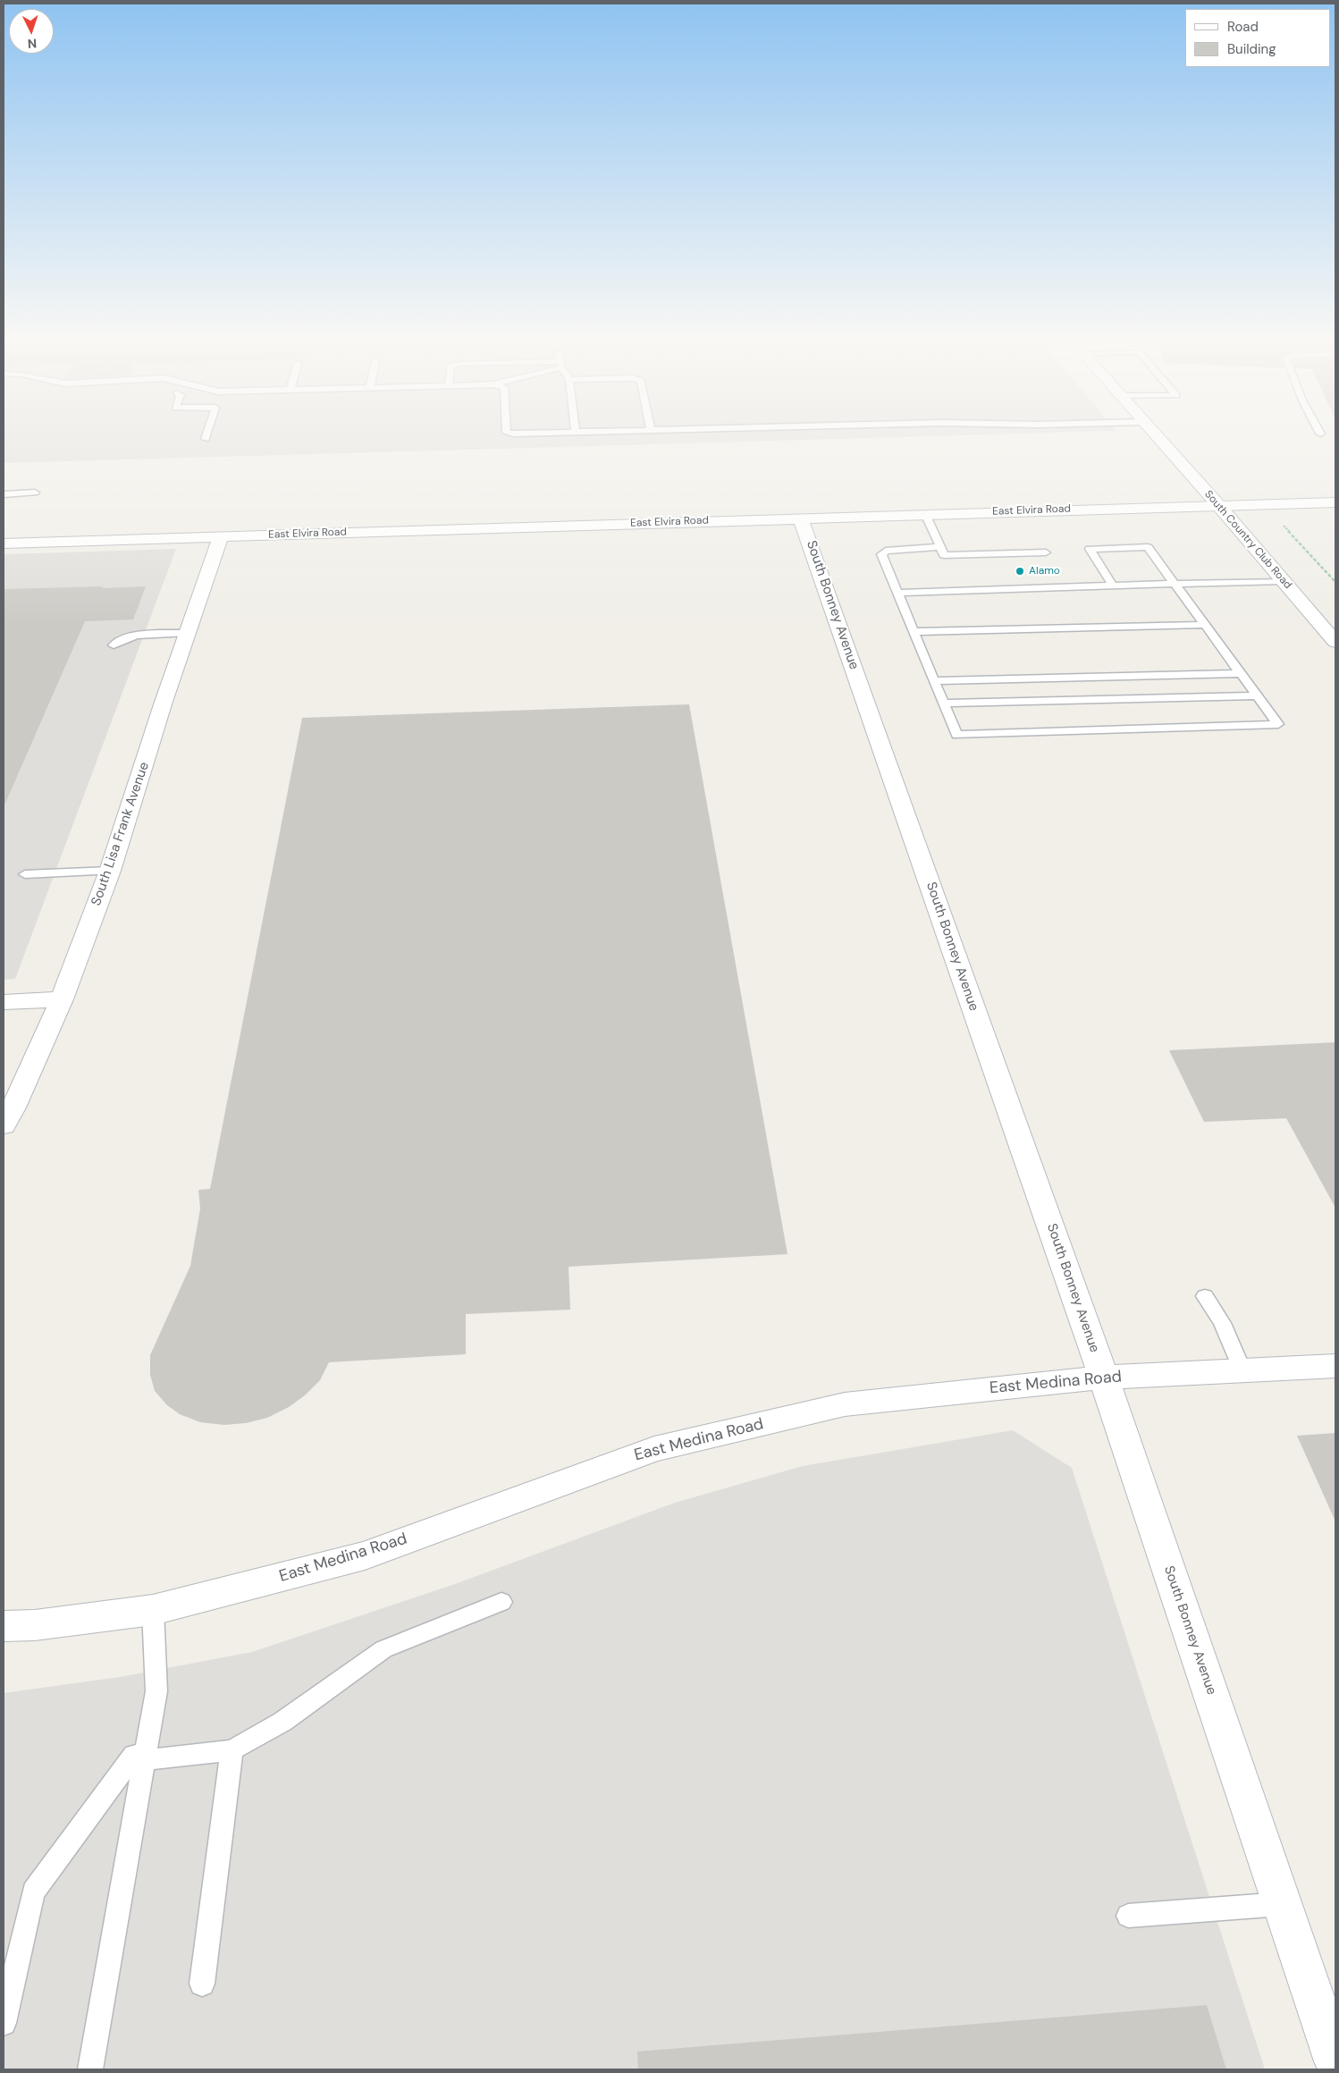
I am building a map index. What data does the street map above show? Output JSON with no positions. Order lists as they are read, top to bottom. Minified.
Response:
{"streets":{"street":["East Elvira Road","South Country Club Road","South Bonney Avenue","South Lisa Frank Avenue","East Medina Road"]},"crossings":[["East Elvira Road","South Country Club Road"],["East Elvira Road","South Bonney Avenue"],["East Elvira Road","South Lisa Frank Avenue"],["South Bonney Avenue","East Medina Road"]],"places":["Alamo"],"legend":["Road","Building"],"north":"bottom"}
